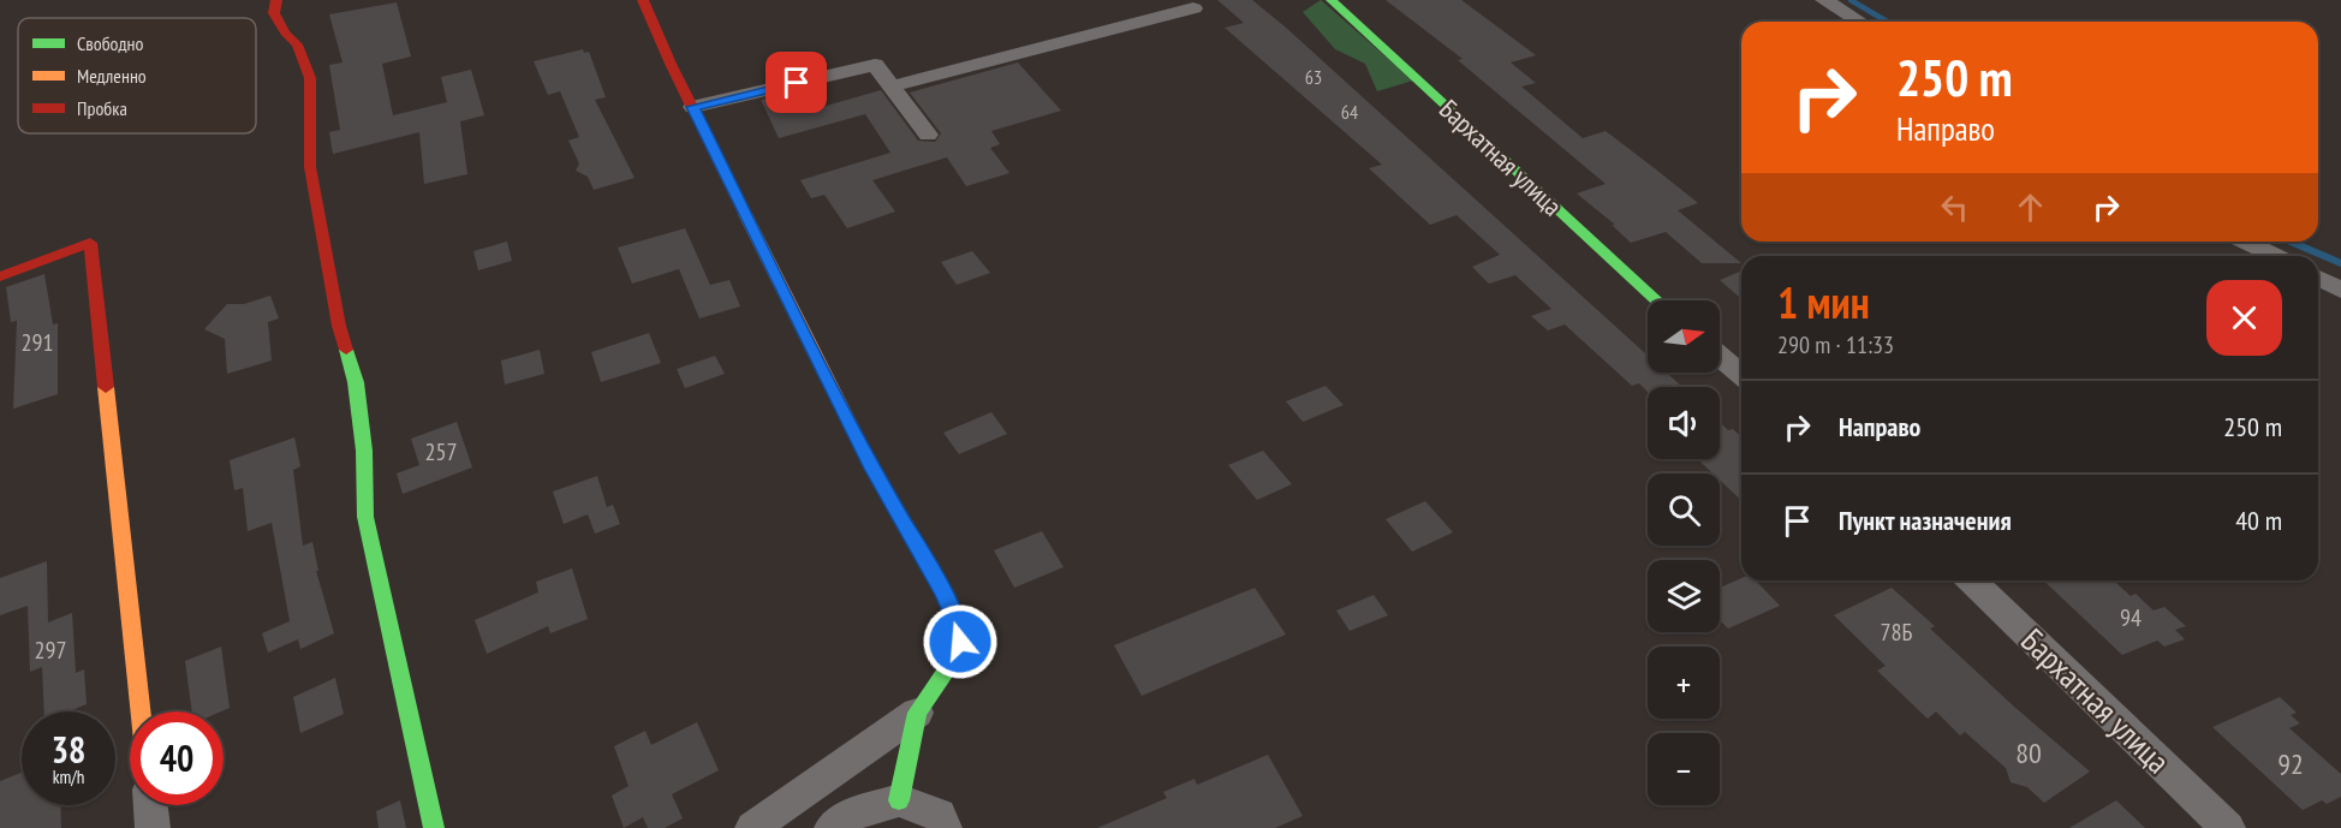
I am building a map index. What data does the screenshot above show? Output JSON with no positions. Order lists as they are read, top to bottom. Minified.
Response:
{"streets":{"street":["Бархатная улица"]},"house_numbers":["63","64","291","257","94","78Б","297","80","92"],"legend":["Свободно","Медленно","Пробка"],"north":"right","page":{"turn":["250 m","Направо"],"heading":["1 мин","290 m · 11:33"],"map_buttons":["+","−"],"list":[{"name":"Направо","value":"250 m"},{"name":"Пункт назначения","value":"40 m"}],"speed":"38 km/h","limit":"40"}}
